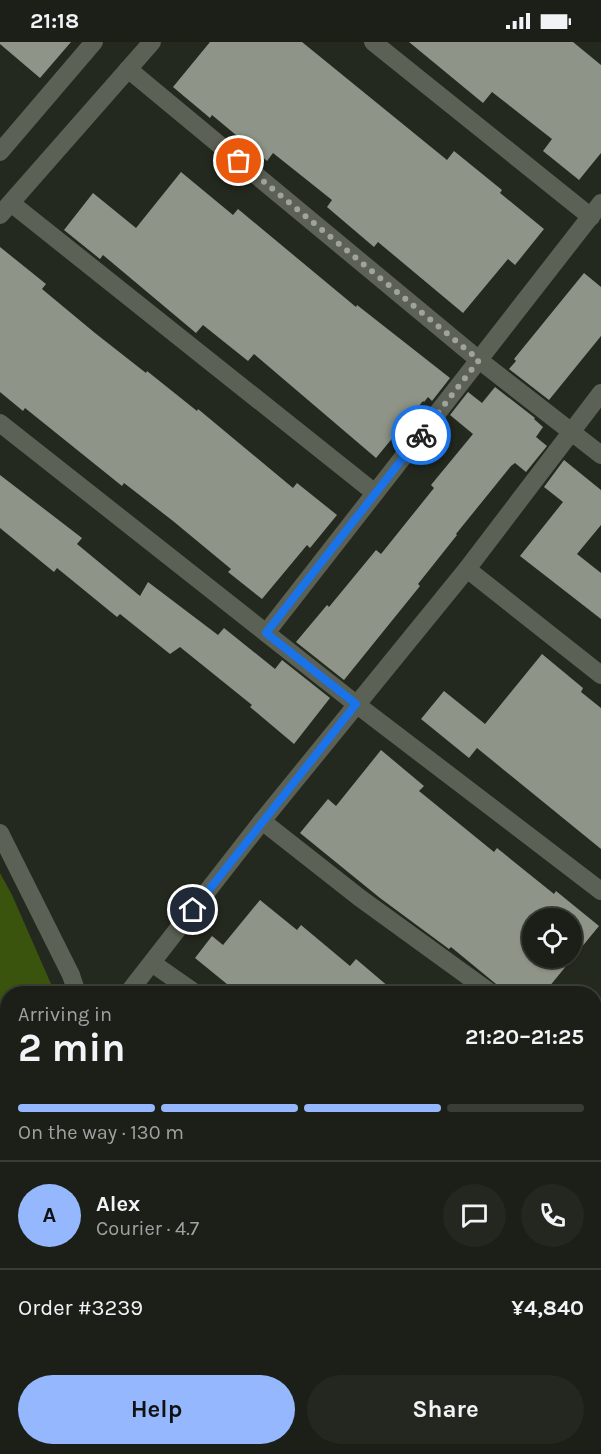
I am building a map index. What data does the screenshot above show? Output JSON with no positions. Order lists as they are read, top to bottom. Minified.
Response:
{"page":{"status":"21:18","heading":["2 min","Arriving in","21:20–21:25"],"panel":["Alex","Courier · 4.7","Order #3239","¥4,840"],"bar":"On the way · 130 m","round":"A","buttons":["Help","Share"]}}
